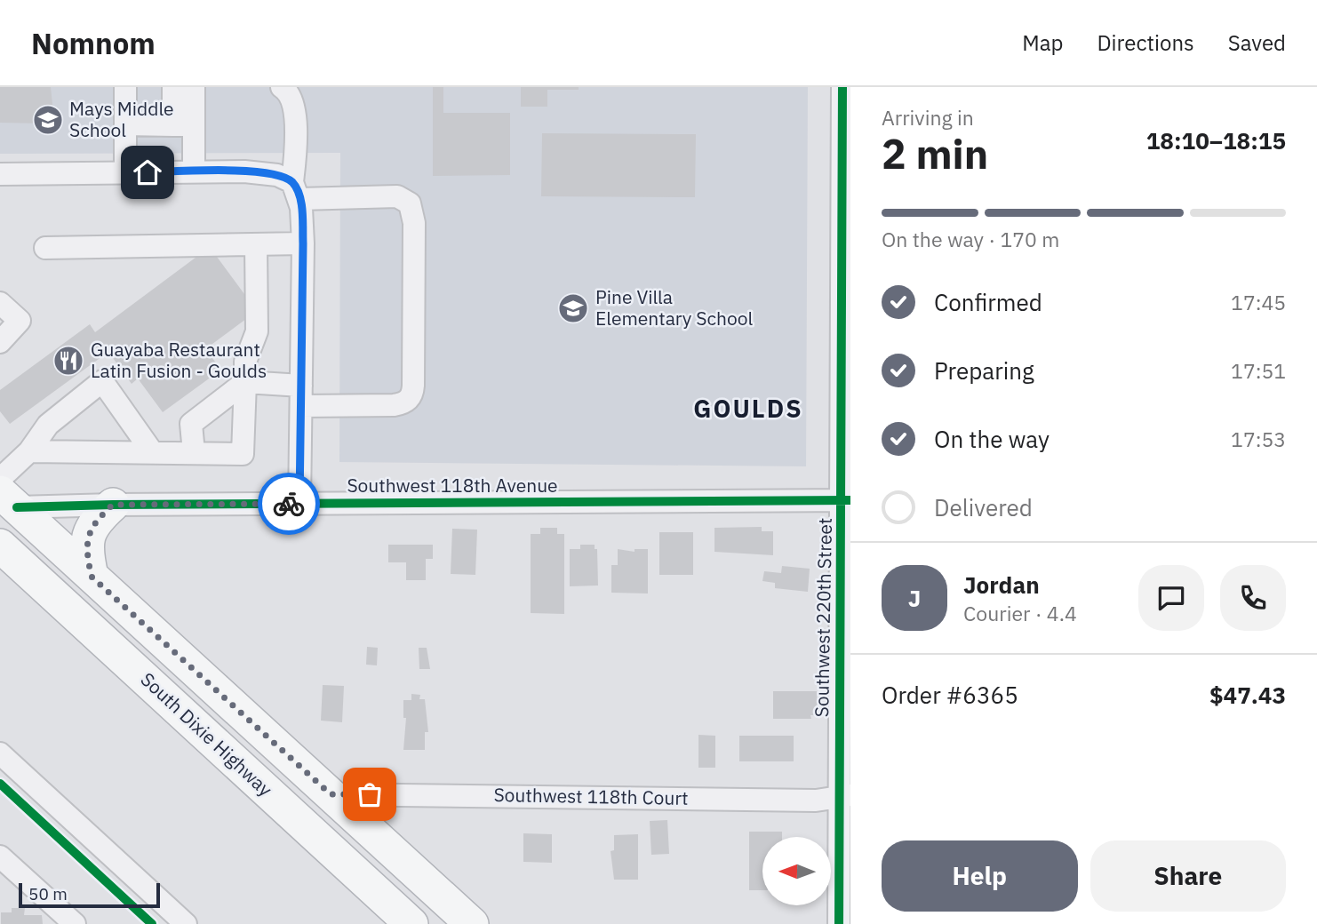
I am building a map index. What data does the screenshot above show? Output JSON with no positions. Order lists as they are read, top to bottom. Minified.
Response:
{"streets":{"highway":["South Dixie Highway"],"street":["Southwest 118th Avenue","Southwest 220th Street","Southwest 118th Court"]},"crossings":[["Southwest 118th Avenue","Southwest 220th Street"],["Southwest 118th Avenue","South Dixie Highway"],["Southwest 220th Street","Southwest 118th Court"],["South Dixie Highway","Southwest 118th Court"]],"districts":["GOULDS"],"places":{"school or university":["Mays Middle School","Pine Villa Elementary School"],"restaurant":["Guayaba Restaurant Latin Fusion - Goulds"]},"scale_bar":"50 m","north":"left","page":{"header":"Nomnom","nav":["Map","Directions","Saved"],"heading":["2 min","Arriving in","18:10–18:15"],"panel":["Jordan","Courier · 4.4","Order #6365","$47.43"],"bar":"On the way · 170 m","list":[["Confirmed","17:45"],["Preparing","17:51"],["On the way","17:53"],"Delivered"],"round":"J","buttons":["Help","Share"],"scale":"50 m"}}
